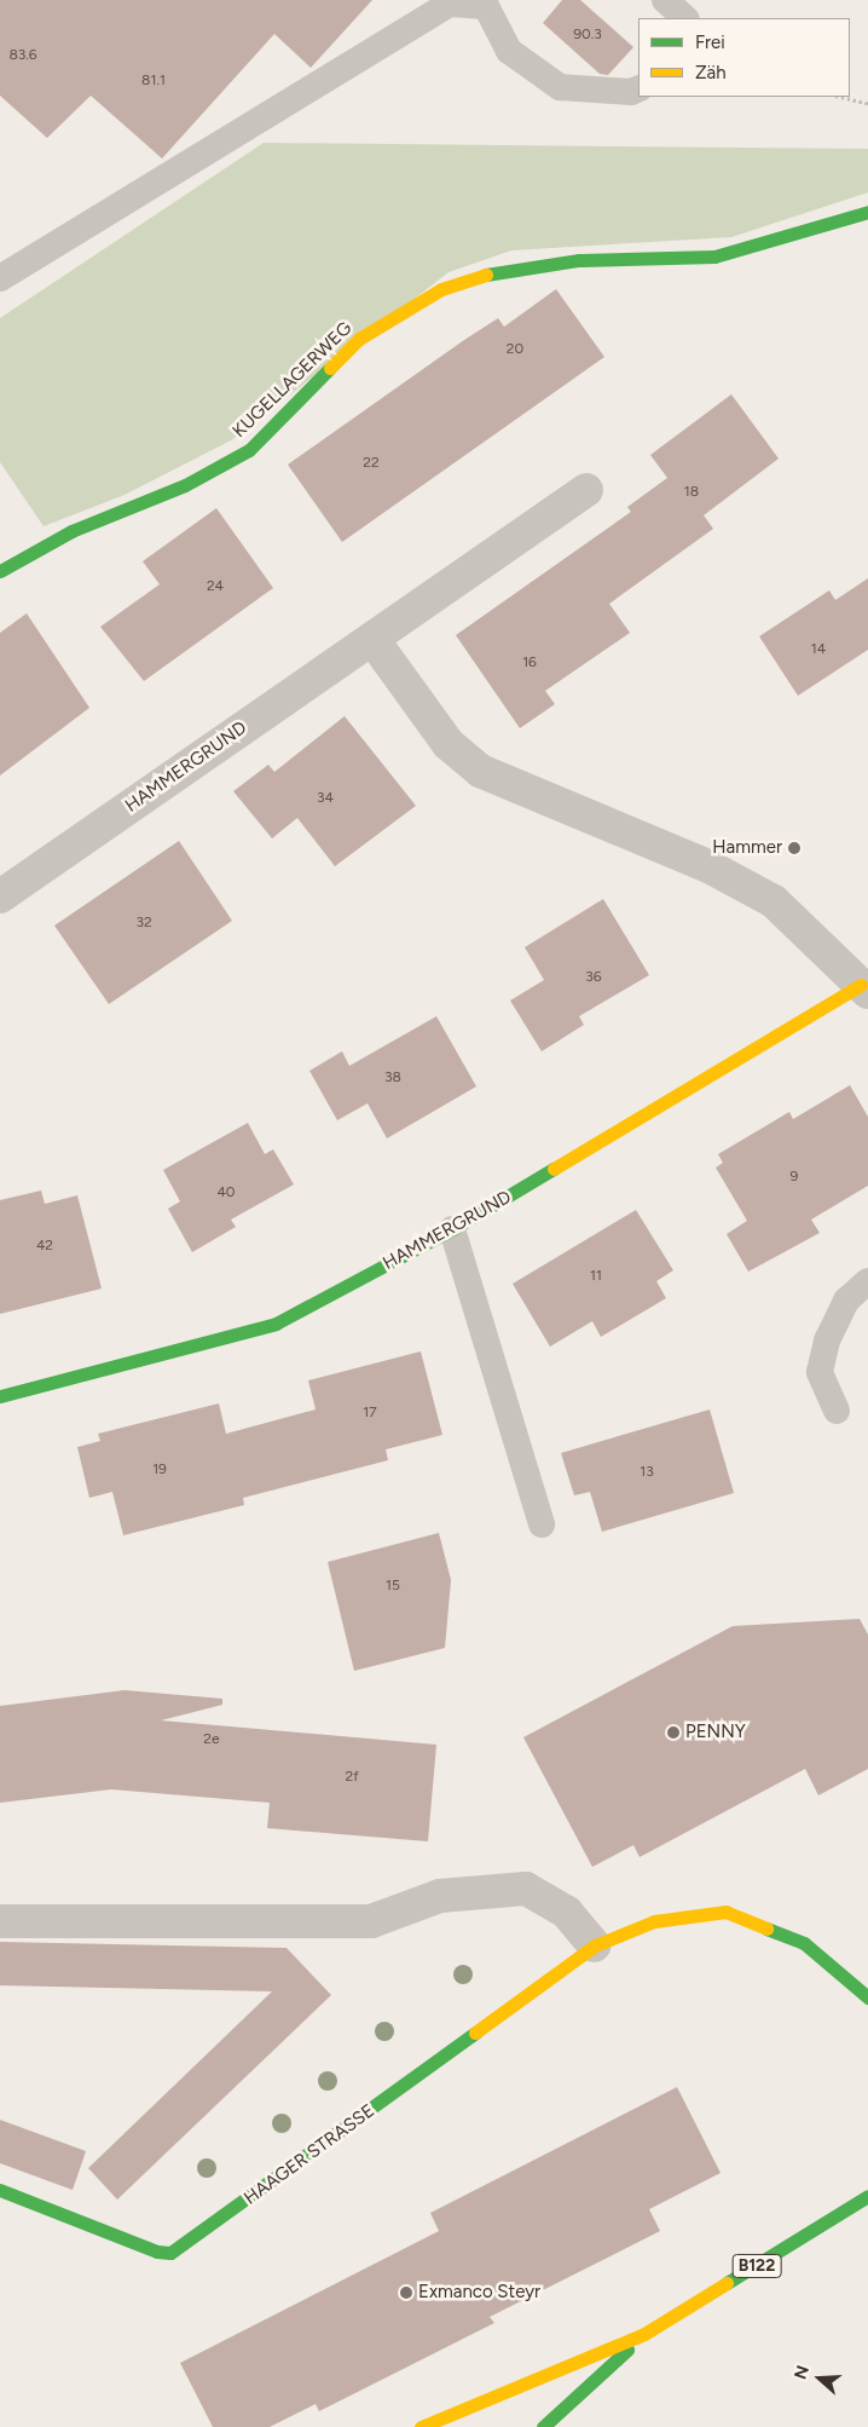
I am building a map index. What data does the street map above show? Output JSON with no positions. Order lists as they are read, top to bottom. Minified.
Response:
{"streets":{"street":["KUGELLAGERWEG","HAMMERGRUND","HAAGER STRASSE","B122"]},"places":["Hammer","PENNY","Exmanco Steyr"],"house_numbers":["90.3","83.6","81.1","20","22","18","24","14","16","34","32","36","38","9","40","42","11","17","19","13","15","2e","2f"],"legend":["Frei","Zäh"],"north":"left"}
